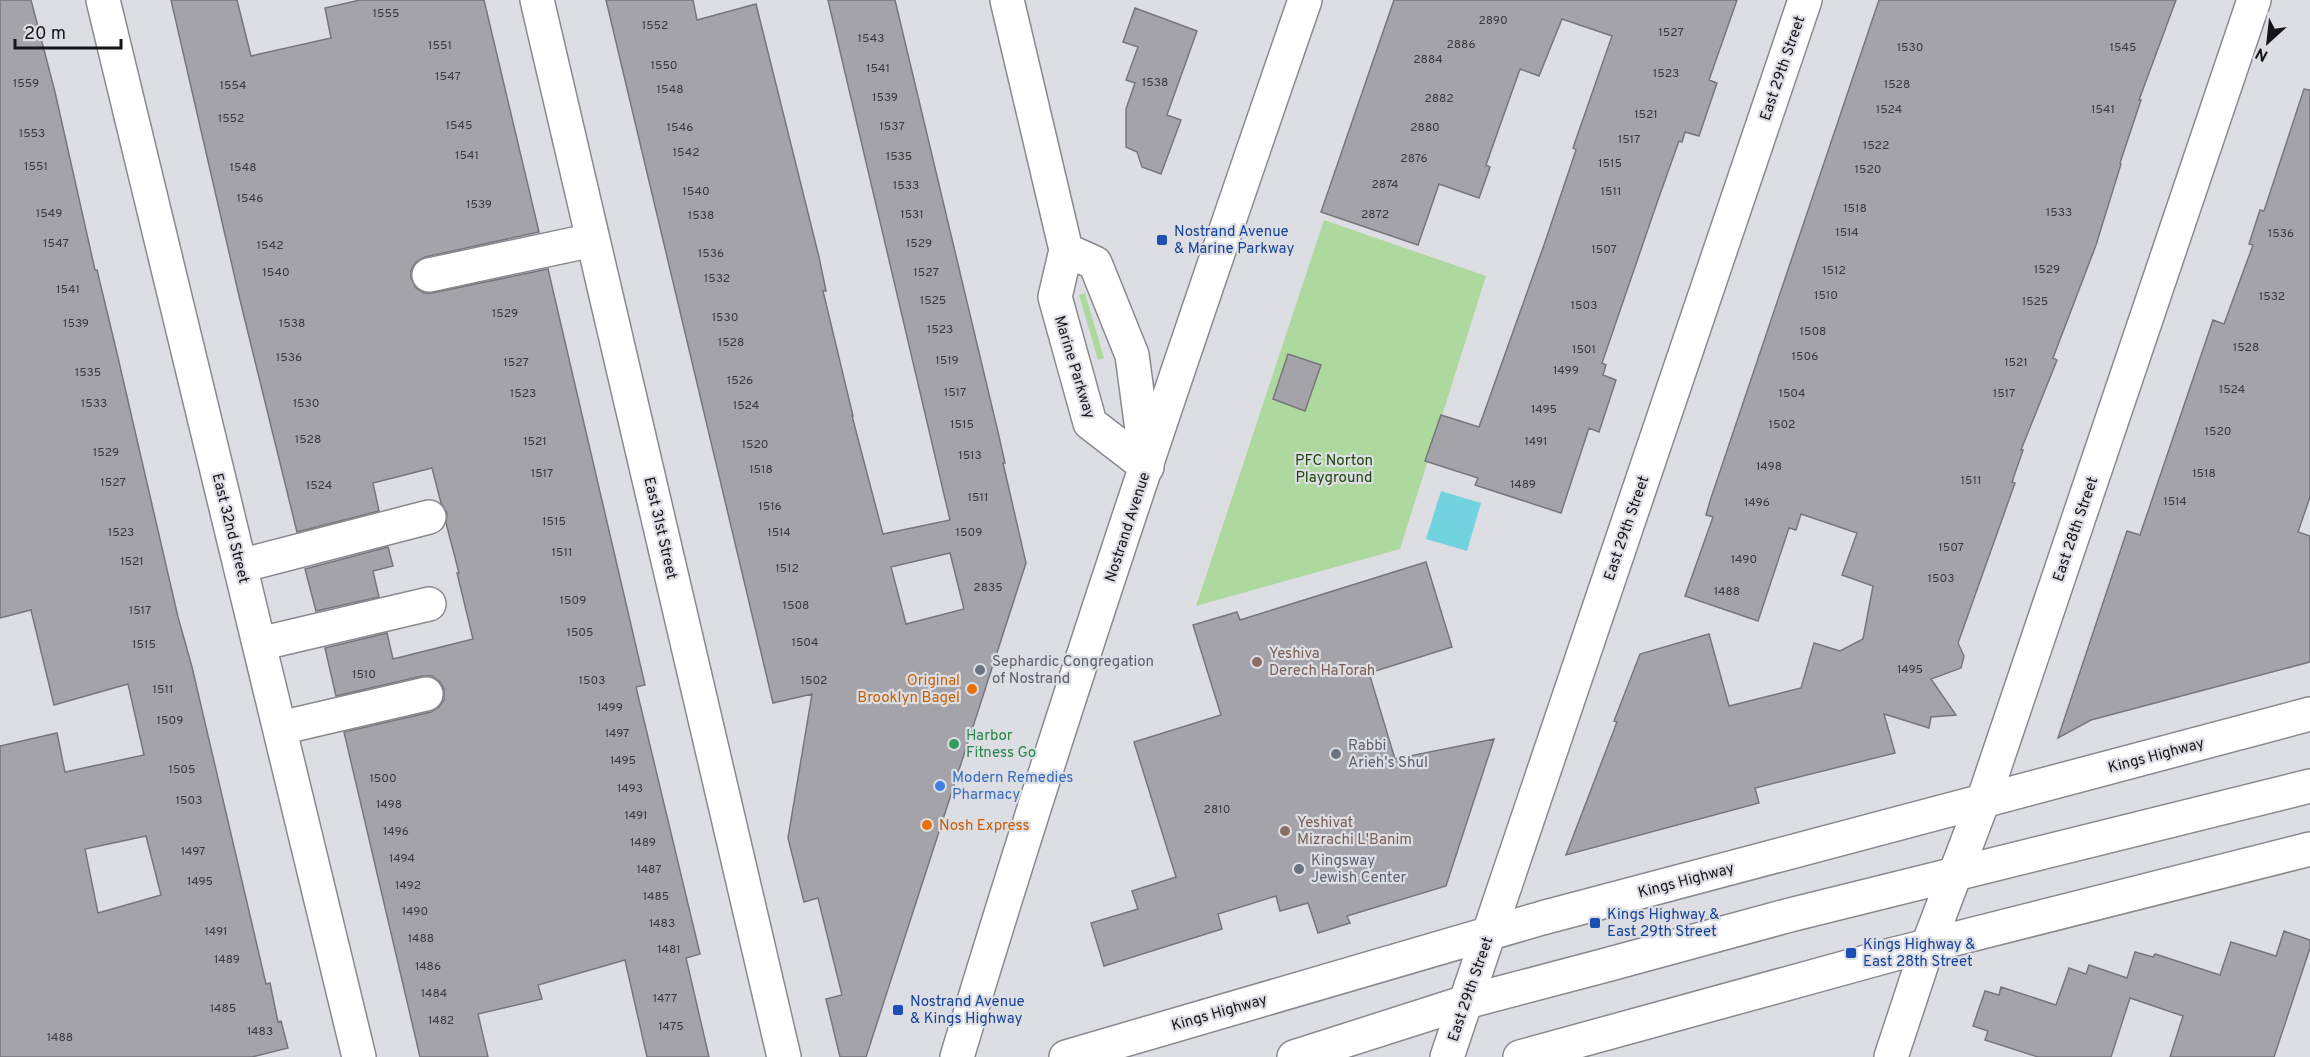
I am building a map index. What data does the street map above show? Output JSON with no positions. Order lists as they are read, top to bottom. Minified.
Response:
{"streets":{"street":["East 29th Street","Marine Parkway","Nostrand Avenue","East 32nd Street","East 31st Street","East 28th Street","Kings Highway"]},"crossings":[["East 29th Street","Kings Highway"],["Marine Parkway","Nostrand Avenue"],["East 28th Street","Kings Highway"]],"parks":["PFC Norton Playground"],"places":{"transit":["Nostrand Avenue & Marine Parkway","Kings Highway & East 29th Street","Kings Highway & East 28th Street","Nostrand Avenue & Kings Highway"],"other":["Yeshiva Derech HaTorah","Sephardic Congregation of Nostrand","Original Brooklyn Bagel","Harbor Fitness Go","Rabbi Arieh's Shul","Modern Remedies Pharmacy","Nosh Express","Yeshivat Mizrachi L'Banim","Kingsway Jewish Center"]},"house_numbers":["1555","2890","1552","1527","1543","2886","1551","1530","1545","2884","1550","1541","1523","1547","1538","1559","1528","1554","1548","1539","2882","1524","1541","1521","1552","1545","1537","1546","2880","1553","1517","1522","1542","1541","1535","2876","1515","1551","1548","1520","2874","1533","1540","1511","1546","1539","1518","1533","1549","1531","2872","1538","1514","1536","1547","1529","1542","1507","1536","1529","1512","1540","1527","1532","1541","1510","1532","1525","1525","1503","1529","1530","1539","1538","1523","1508","1528","1528","1501","1506","1536","1519","1527","1521","1499","1535","1526","1524","1517","1523","1504","1517","1533","1530","1524","1495","1515","1502","1520","1528","1521","1491","1520","1529","1513","1498","1518","1517","1518","1511","1527","1489","1524","1511","1514","1496","1516","1515","1523","1514","1509","1507","1511","1490","1521","1512","1503","2835","1488","1509","1508","1517","1505","1504","1515","1495","1510","1503","1502","1511","1499","1509","1497","1495","1505","1500","1493","1503","1498","2810","1491","1496","1489","1497","1494","1487","1495","1492","1485","1490","1483","1491","1488","1481","1489","1486","1484","1477","1485","1482","1475","1483","1488"],"scale_bar":"20 m","north":"bottom left"}
